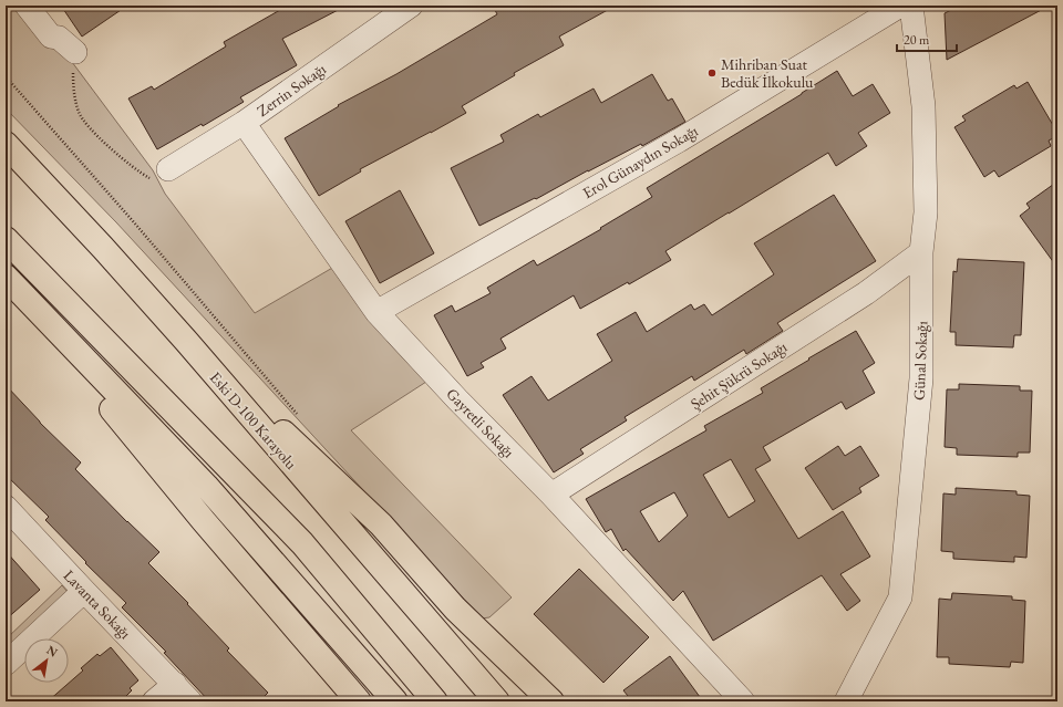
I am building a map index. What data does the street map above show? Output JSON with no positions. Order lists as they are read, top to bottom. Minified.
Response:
{"streets":{"highway":["Eski D-100 Karayolu"],"street":["Zerrin Sokağı","Erol Günaydın Sokağı","Günal Sokağı","Şehit Şükrü Sokağı","Gayretli Sokağı","Lavanta Sokağı"]},"crossings":[["Zerrin Sokağı","Gayretli Sokağı"],["Erol Günaydın Sokağı","Gayretli Sokağı"],["Günal Sokağı","Şehit Şükrü Sokağı"],["Şehit Şükrü Sokağı","Gayretli Sokağı"]],"places":["Mihriban Suat Bedük İlkokulu"],"scale_bar":"20 m","north":"top right"}
